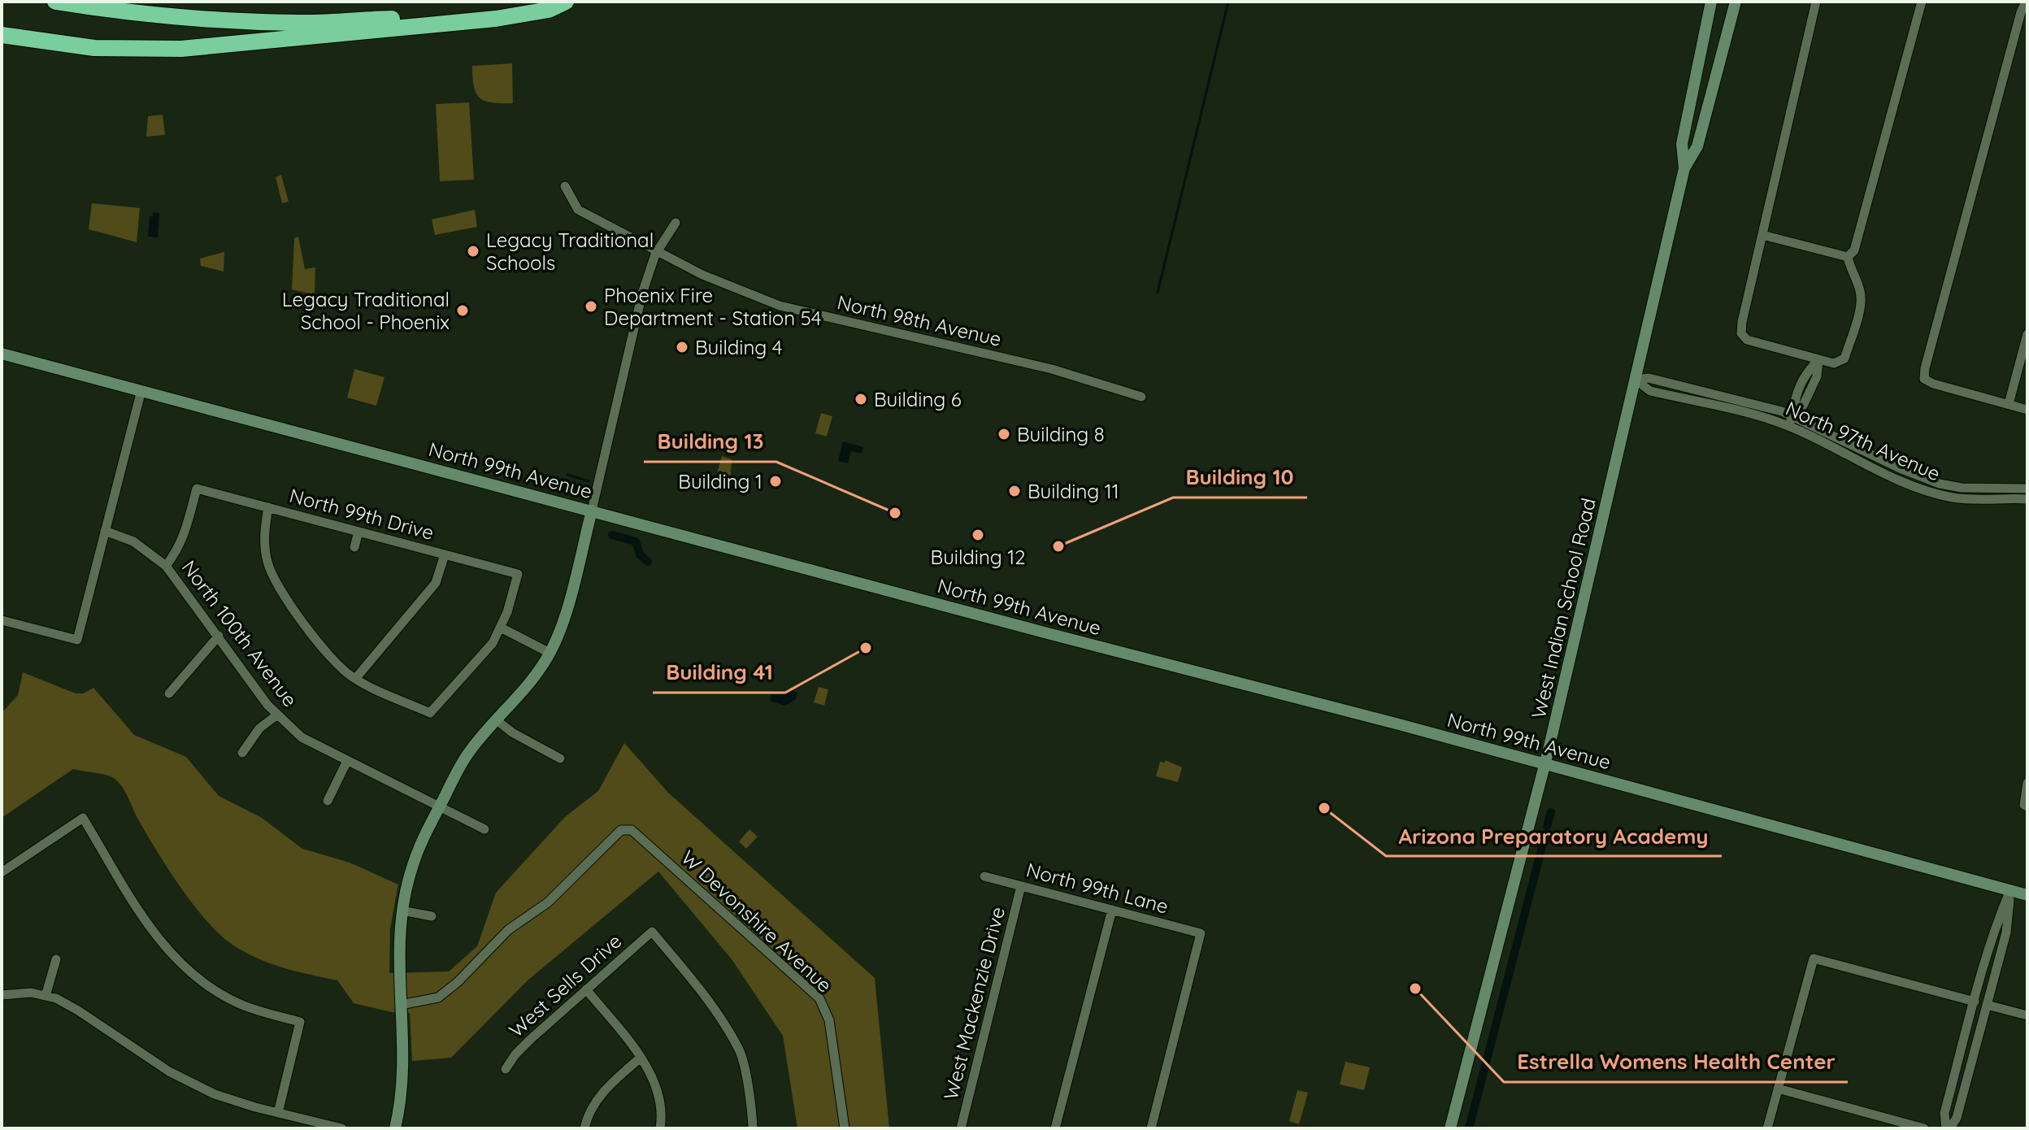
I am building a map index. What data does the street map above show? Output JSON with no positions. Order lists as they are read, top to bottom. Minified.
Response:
{"streets":{"main road":["North 99th Avenue","West Indian School Road"],"street":["North 98th Avenue","North 97th Avenue","North 99th Drive","North 100th Avenue","North 99th Lane","W Devonshire Avenue","West Sells Drive","West Mackenzie Drive"]},"crossings":[["North 97th Avenue","West Indian School Road"],["North 99th Avenue","West Indian School Road"],["North 99th Drive","North 100th Avenue"],["North 99th Lane","West Mackenzie Drive"]],"places":["Legacy Traditional Schools","Phoenix Fire Department - Station 54","Legacy Traditional School - Phoenix","Building 4","Building 6","Building 8","Building 1","Building 11","Building 13","Building 12","Building 10","Building 41","Arizona Preparatory Academy","Estrella Womens Health Center"]}
